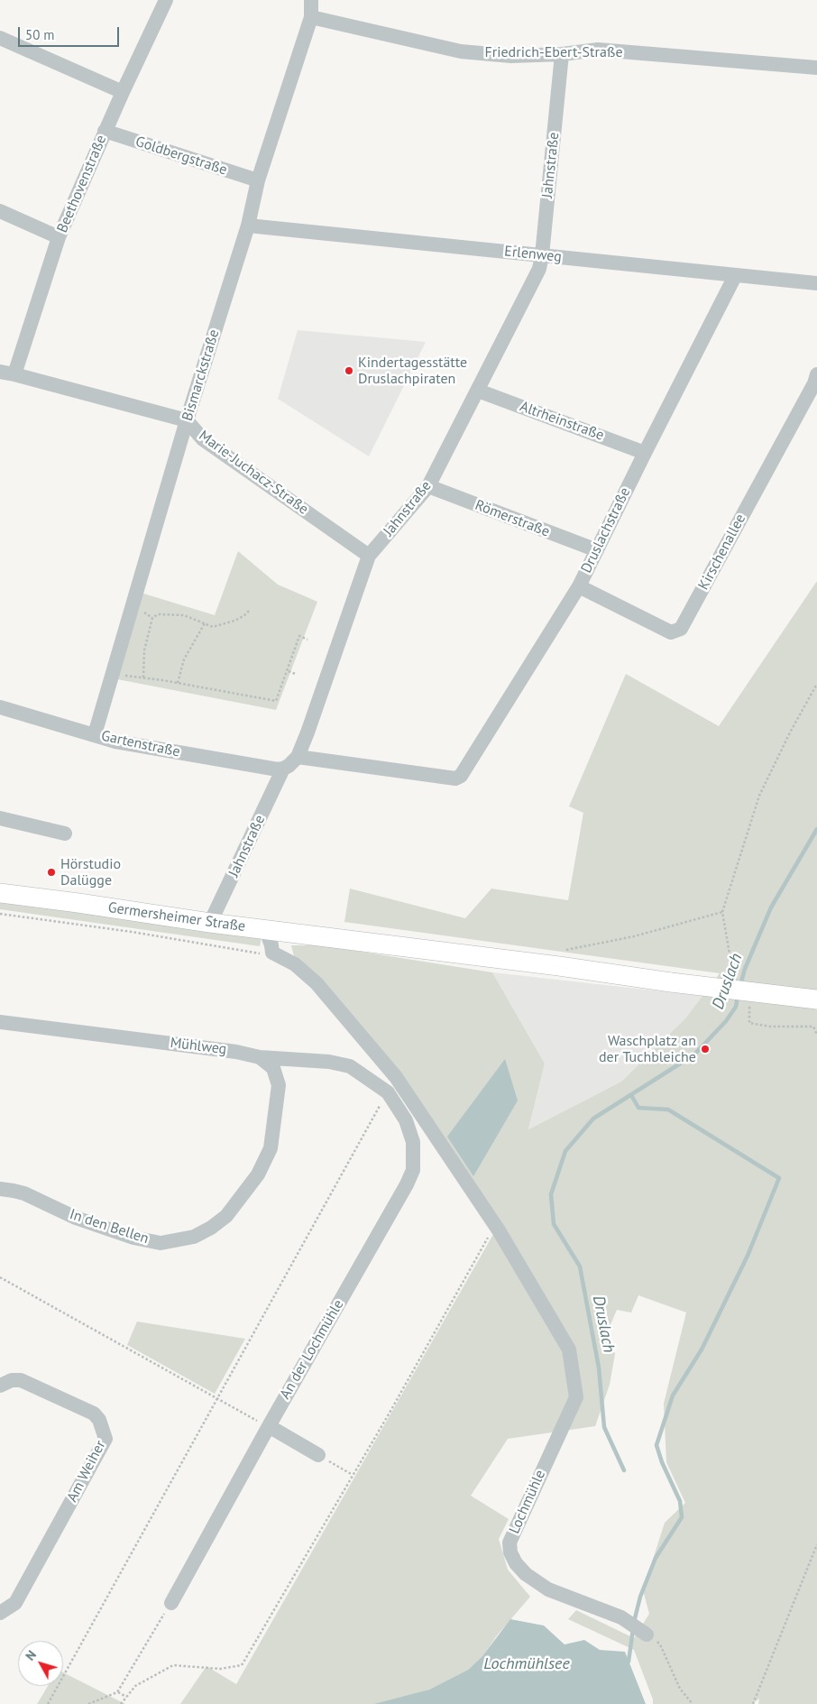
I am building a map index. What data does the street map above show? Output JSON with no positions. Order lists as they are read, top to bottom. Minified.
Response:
{"streets":{"main road":["Germersheimer Straße"],"street":["Friedrich-Ebert-Straße","Goldbergstraße","Jahnstraße","Beethovenstraße","Erlenweg","Bismarckstraße","Altrheinstraße","Marie-Juchacz-Straße","Römerstraße","Druslachstraße","Kirschenallee","Gartenstraße","Mühlweg","In den Bellen","An der Lochmühle","Am Weiher","Lochmühle"]},"crossings":[["Friedrich-Ebert-Straße","Jahnstraße"],["Friedrich-Ebert-Straße","Bismarckstraße"],["Goldbergstraße","Beethovenstraße"],["Goldbergstraße","Bismarckstraße"],["Jahnstraße","Erlenweg"],["Jahnstraße","Altrheinstraße"],["Jahnstraße","Marie-Juchacz-Straße"],["Jahnstraße","Römerstraße"],["Jahnstraße","Druslachstraße"],["Jahnstraße","Gartenstraße"],["Jahnstraße","Germersheimer Straße"],["Beethovenstraße","Marie-Juchacz-Straße"],["Erlenweg","Bismarckstraße"],["Erlenweg","Druslachstraße"],["Bismarckstraße","Marie-Juchacz-Straße"],["Bismarckstraße","Gartenstraße"],["Altrheinstraße","Druslachstraße"],["Römerstraße","Druslachstraße"],["Druslachstraße","Kirschenallee"],["Mühlweg","In den Bellen"],["Mühlweg","An der Lochmühle"]],"water":["Druslach","Lochmühlsee"],"places":["Kindertagesstätte Druslachpiraten","Hörstudio Dalügge","Waschplatz an der Tuchbleiche"],"scale_bar":"50 m","north":"top left"}
